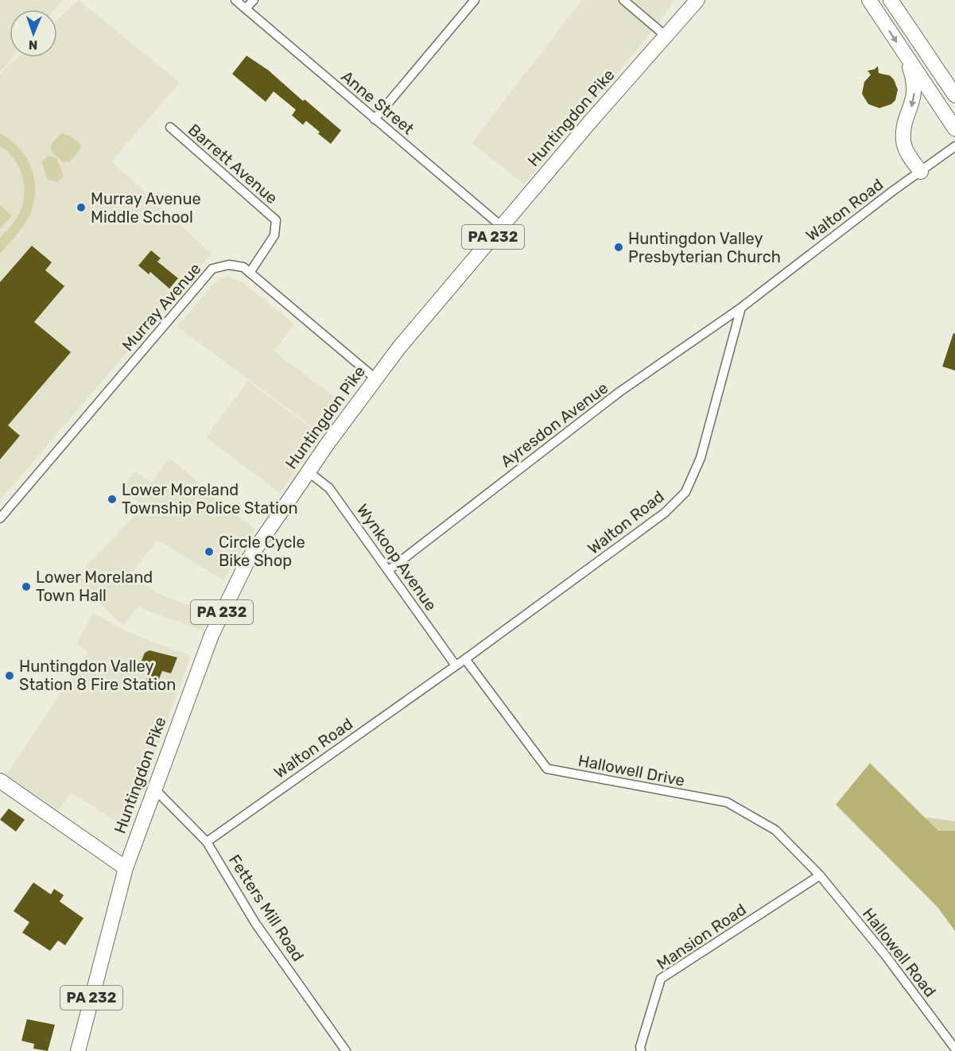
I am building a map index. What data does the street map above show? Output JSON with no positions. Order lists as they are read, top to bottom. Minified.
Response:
{"streets":{"main road":["Huntingdon Pike","PA 232"],"street":["Anne Street","Barrett Avenue","Walton Road","Murray Avenue","Ayresdon Avenue","Wynkoop Avenue","Hallowell Drive","Fetters Mill Road","Mansion Road","Hallowell Road"]},"crossings":[["Anne Street","Huntingdon Pike"],["Huntingdon Pike","Murray Avenue"],["Huntingdon Pike","Wynkoop Avenue"],["Huntingdon Pike","Fetters Mill Road"],["Barrett Avenue","Murray Avenue"],["Walton Road","Ayresdon Avenue"],["Walton Road","Wynkoop Avenue"],["Walton Road","Hallowell Drive"],["Walton Road","Fetters Mill Road"],["Ayresdon Avenue","Wynkoop Avenue"],["Hallowell Drive","Mansion Road"],["Hallowell Drive","Hallowell Road"],["Mansion Road","Hallowell Road"]],"places":["Murray Avenue Middle School","Huntingdon Valley Presbyterian Church","Lower Moreland Township Police Station","Circle Cycle Bike Shop","Lower Moreland Town Hall","Huntingdon Valley Station 8 Fire Station"],"north":"bottom"}
